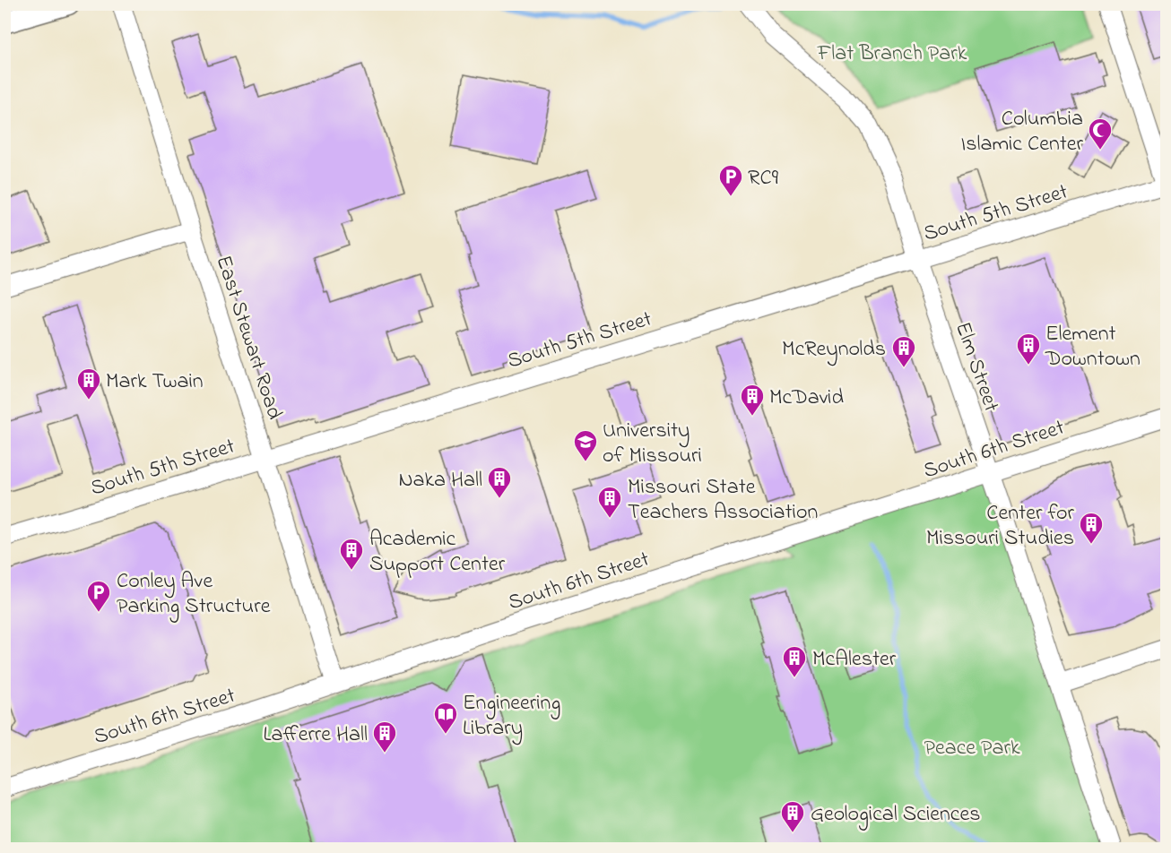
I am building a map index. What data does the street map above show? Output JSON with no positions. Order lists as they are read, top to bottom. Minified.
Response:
{"streets":{"street":["South 5th Street","East Stewart Road","Elm Street","South 6th Street"]},"crossings":[["South 5th Street","East Stewart Road"],["South 5th Street","Elm Street"],["East Stewart Road","South 6th Street"],["Elm Street","South 6th Street"]],"parks":["Flat Branch Park","Peace Park"],"places":{"mosque":["Columbia Islamic Center"],"parking":["RC9","Conley Ave Parking Structure"],"building":["Element Downtown","McReynolds","Mark Twain","McDavid","Naka Hall","Missouri State Teachers Association","Center for Missouri Studies","Academic Support Center","McAlester","Lafferre Hall","Geological Sciences"],"school or university":["University of Missouri"],"library":["Engineering Library"]}}
